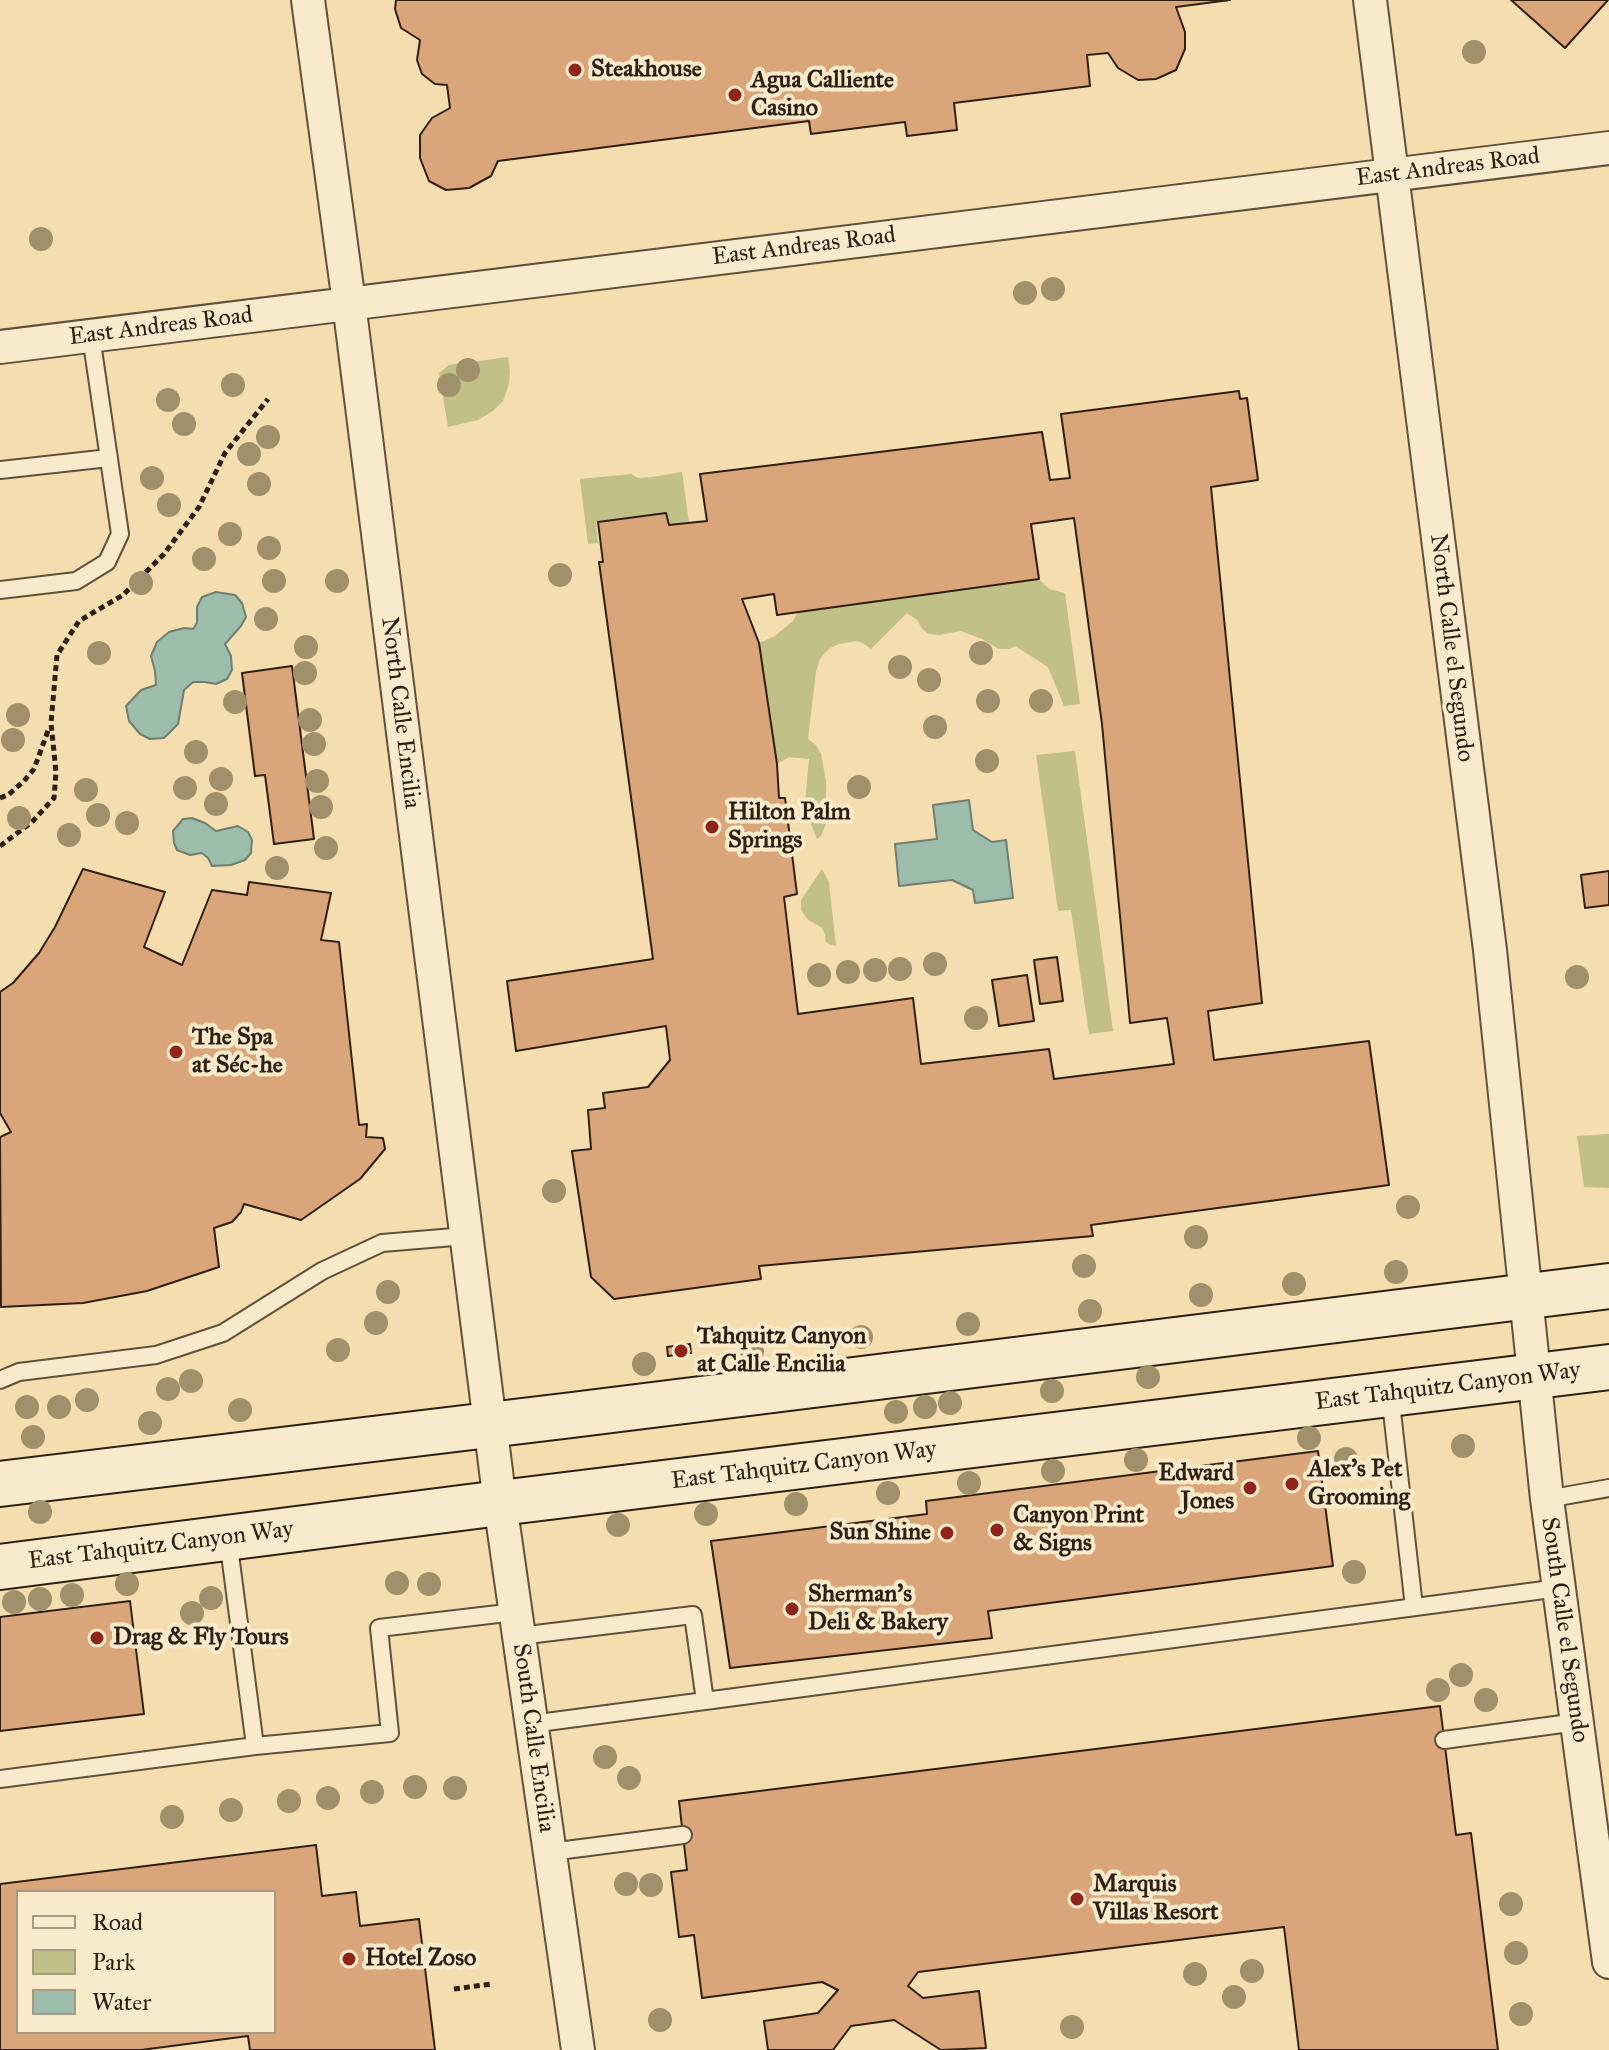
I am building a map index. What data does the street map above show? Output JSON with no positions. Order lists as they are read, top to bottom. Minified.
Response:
{"streets":{"main road":["East Tahquitz Canyon Way"],"street":["East Andreas Road","North Calle el Segundo","North Calle Encilia","South Calle el Segundo","South Calle Encilia"]},"crossings":[["East Andreas Road","North Calle el Segundo"],["East Andreas Road","North Calle Encilia"],["North Calle el Segundo","South Calle el Segundo"],["North Calle Encilia","South Calle Encilia"],["East Tahquitz Canyon Way","South Calle el Segundo"],["East Tahquitz Canyon Way","South Calle Encilia"]],"places":["Steakhouse","Agua Calliente Casino","Hilton Palm Springs","The Spa at Séc-he","Tahquitz Canyon at Calle Encilia","Alex's Pet Grooming","Edward Jones","Canyon Print & Signs","Sun Shine","Sherman's Deli & Bakery","Drag & Fly Tours","Marquis Villas Resort","Hotel Zoso"],"legend":["Road","Park","Water"]}
